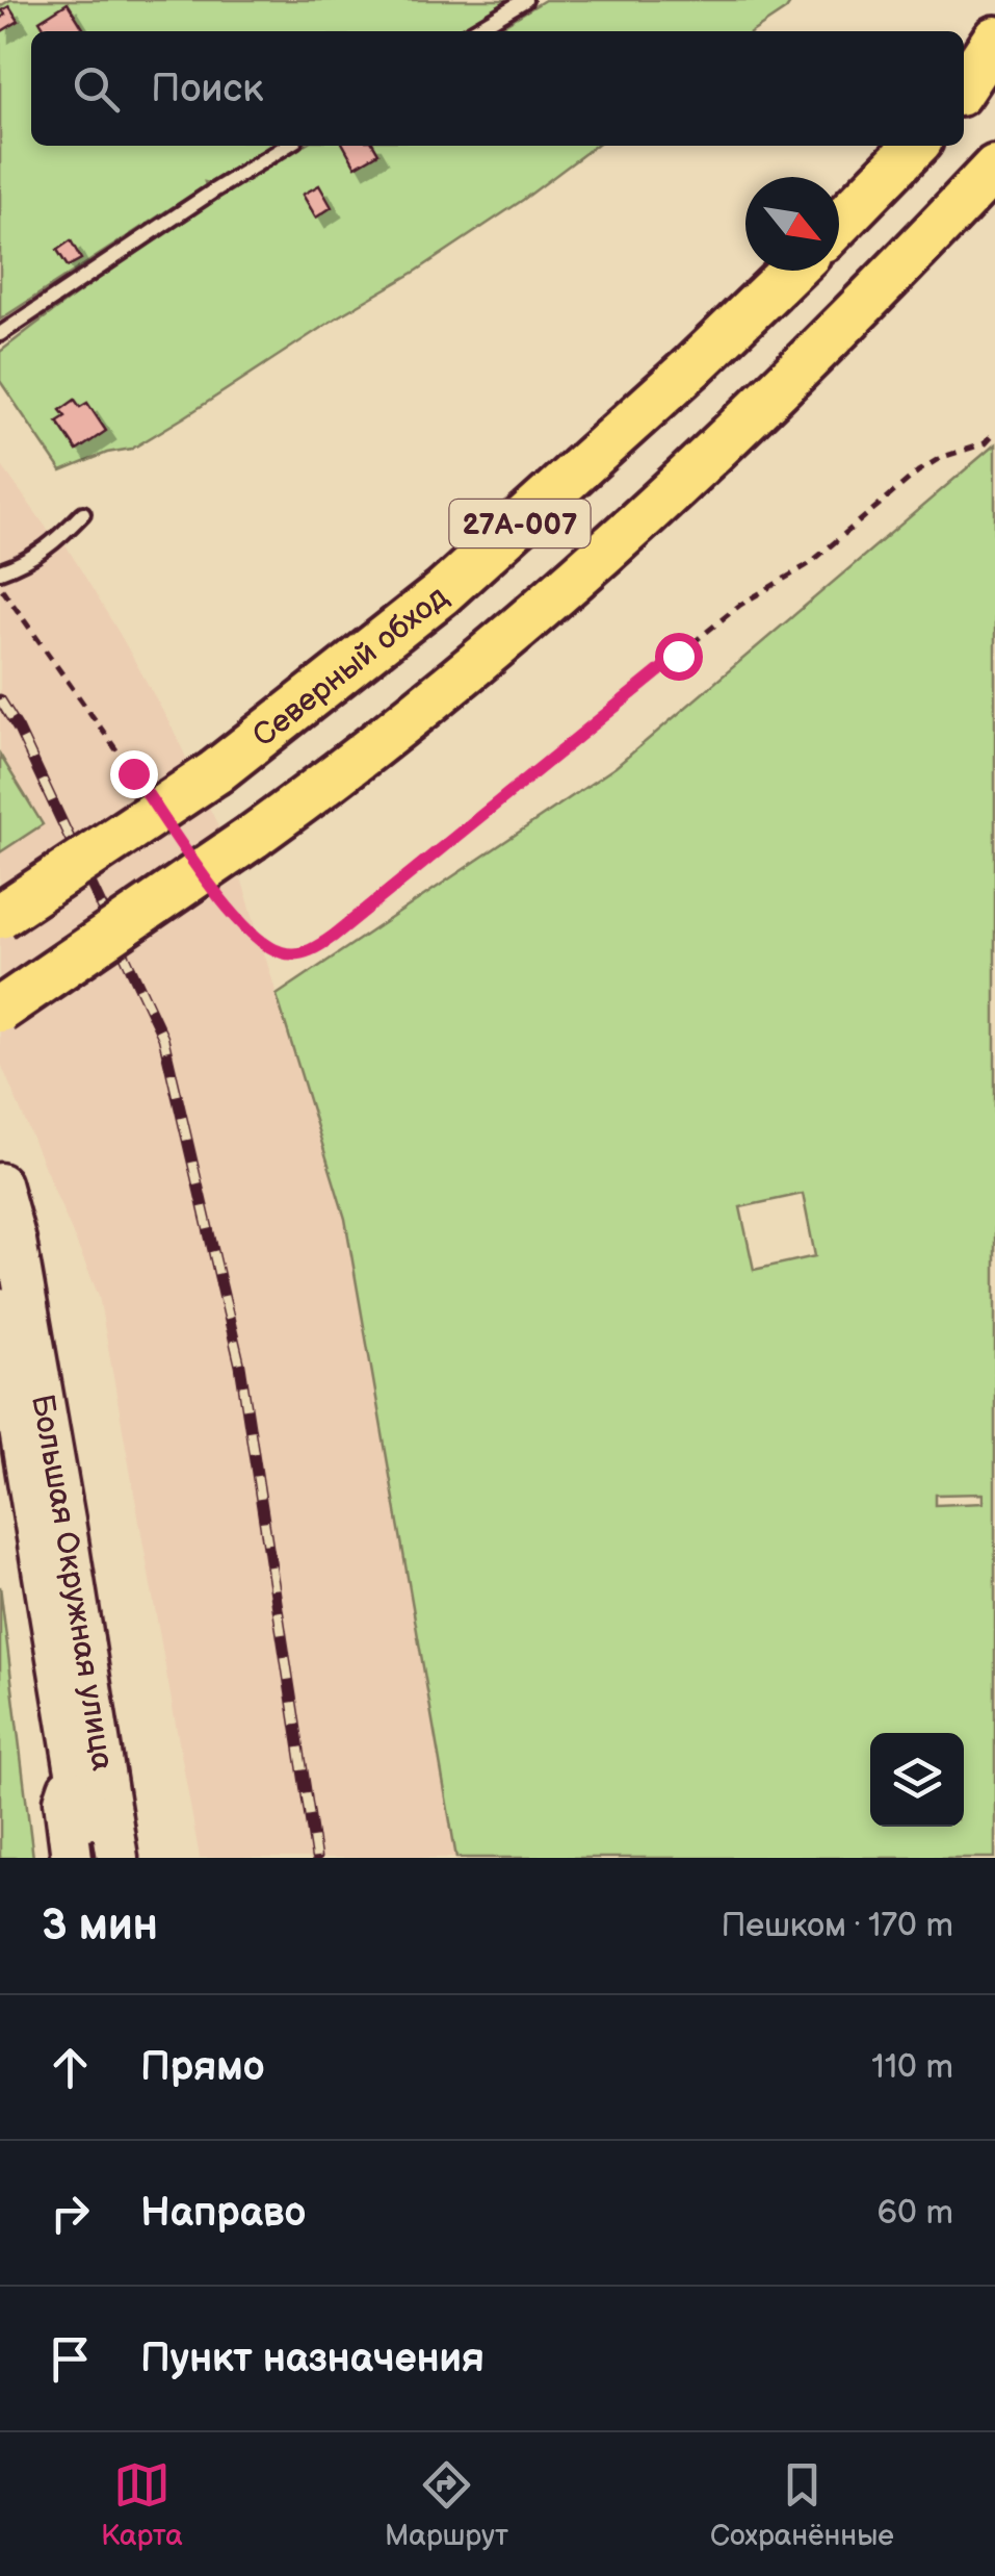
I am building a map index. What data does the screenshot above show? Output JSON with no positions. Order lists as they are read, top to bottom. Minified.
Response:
{"streets":{"highway":["27А-007","Северный обход"],"main road":["Большая Окружная улица"]},"north":"bottom right","page":{"search":"Поиск","heading":["3 мин","Пешком · 170 m"],"list":[["Прямо","110 m"],["Направо","60 m"],"Пункт назначения"],"nav":["Карта","Маршрут","Сохранённые"]}}
